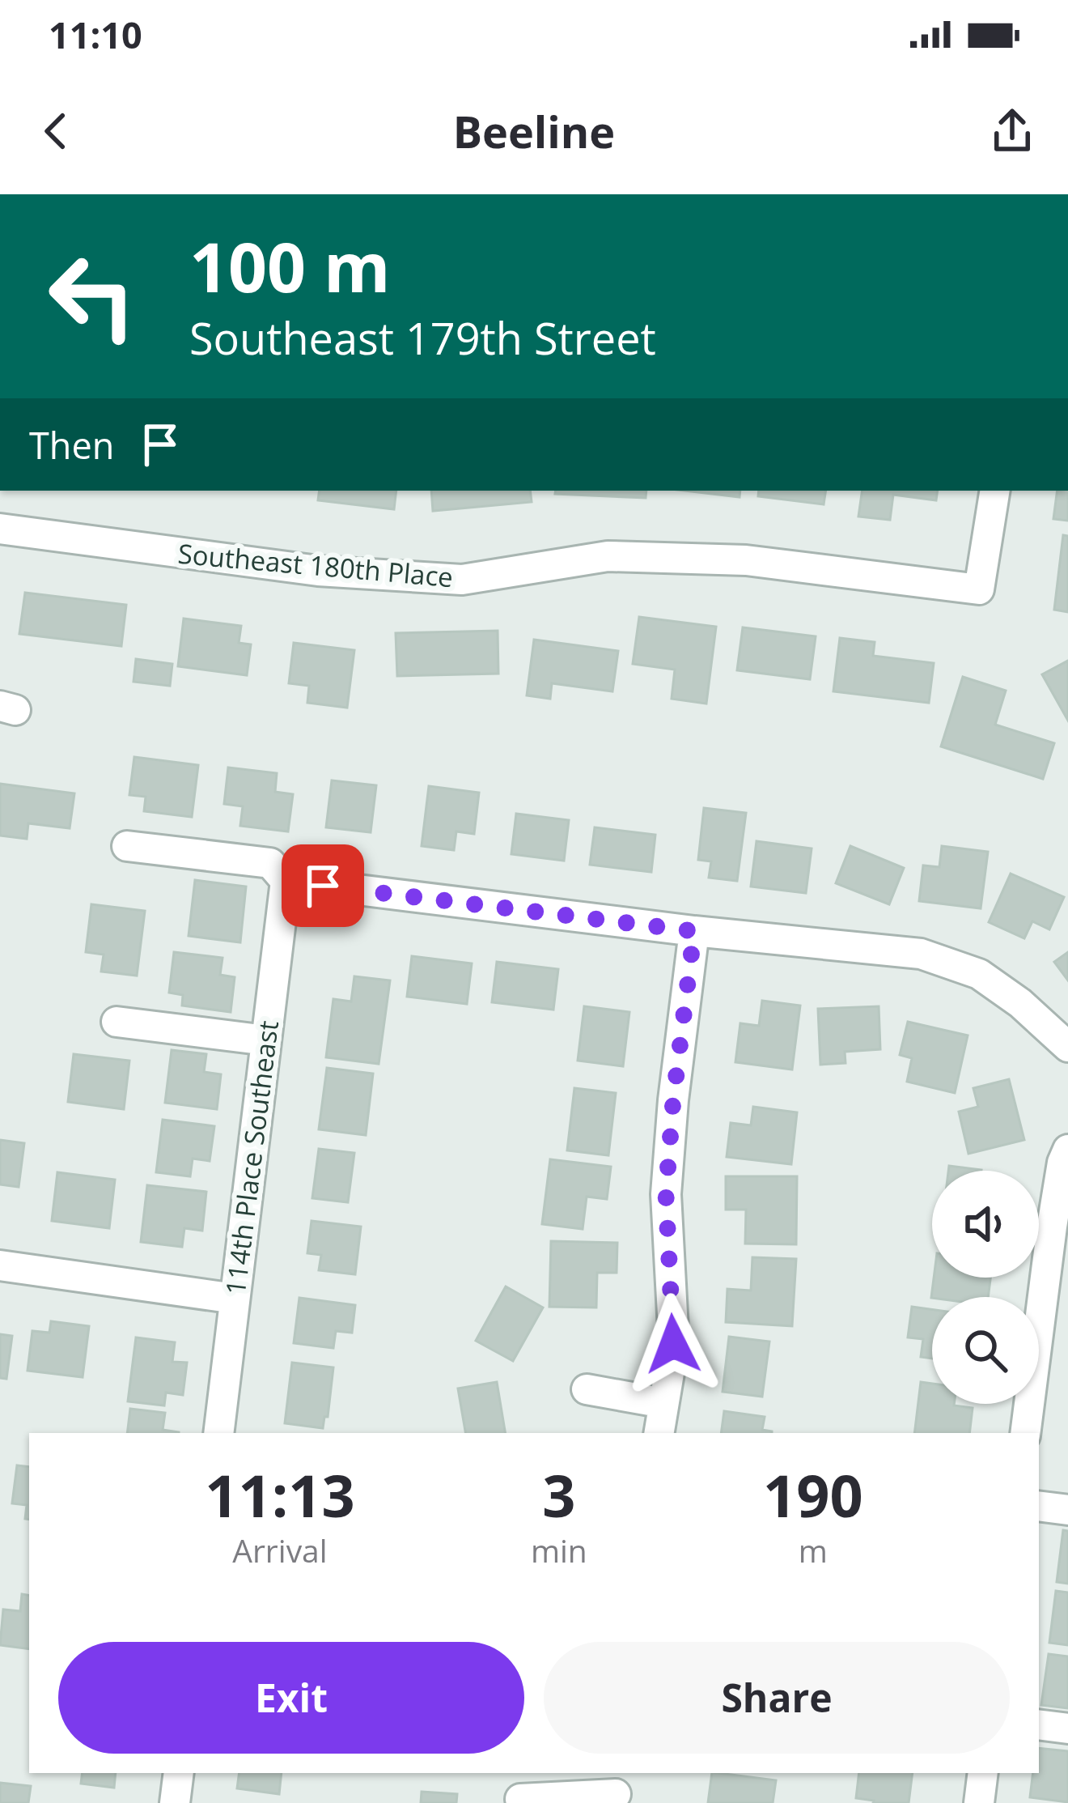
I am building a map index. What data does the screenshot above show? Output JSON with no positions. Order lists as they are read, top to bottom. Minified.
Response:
{"streets":{"street":["Southeast 180th Place","114th Place Southeast"]},"page":{"status":"11:10","header":"Beeline","turn":["100 m","Southeast 179th Street"],"then":"Then","eta":["11:13","Arrival","3","min","190","m"],"buttons":["Exit","Share"]}}
